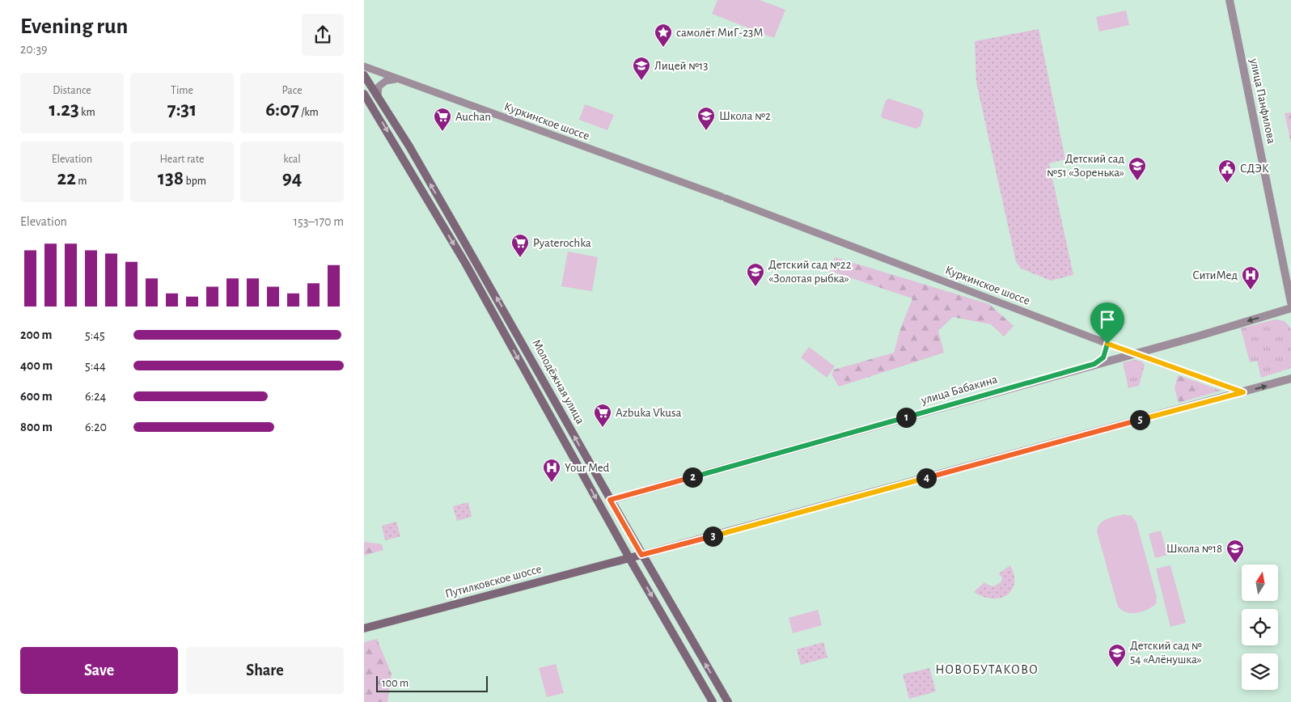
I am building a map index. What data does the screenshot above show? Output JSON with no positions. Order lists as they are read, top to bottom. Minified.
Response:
{"streets":{"main road":["Молодёжная улица","Путилковское шоссе"],"street":["улица Панфилова","Куркинское шоссе","улица Бабакина"]},"crossings":[["Куркинское шоссе","улица Бабакина"],["Молодёжная улица","улица Бабакина"],["Молодёжная улица","Путилковское шоссе"]],"districts":["НОВОБУТАКОВО"],"places":{"place":["самолёт МиГ-23М"],"school or university":["Лицей №13","Школа №2","Детский сад №51 «Зоренька»","Детский сад №22 «Золотая рыбка»","Школа №18","Детский сад № 54 «Алёнушка»"],"supermarket":["Auchan","Pyaterochka","Azbuka Vkusa"],"public building":["СДЭК"],"hospital":["СитиМед","Your Med"]},"scale_bar":"100 m","north":"top","page":{"heading":["Evening run","20:39"],"stats":[["Distance","1.23 km"],["Time","7:31"],["Pace","6:07 /km"],["Elevation","22 m"],["Heart rate","138 bpm"],["kcal","94"]],"chart":["Elevation","153–170 m"],"list":[{"name":"200 m","note":"5:45"},{"name":"400 m","note":"5:44"},{"name":"600 m","note":"6:24"},{"name":"800 m","note":"6:20"}],"pins":["1","5","2","4","3"],"buttons":["Save","Share"],"scale":"100 m"}}
